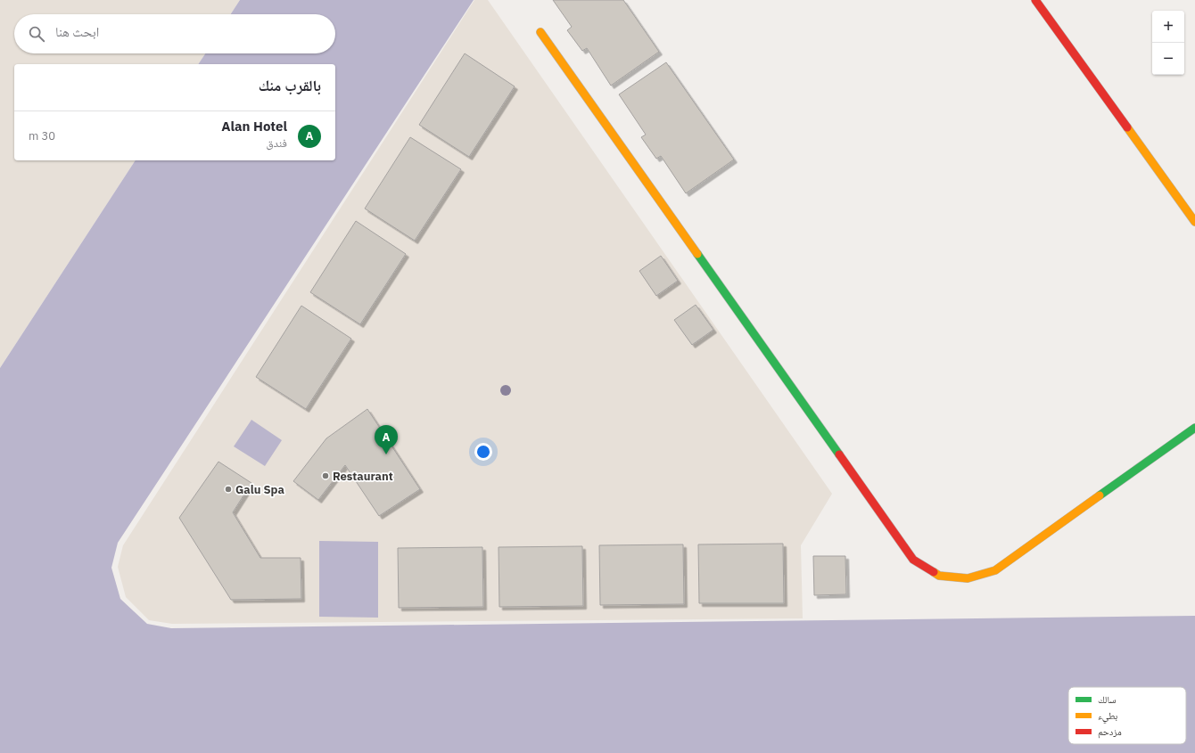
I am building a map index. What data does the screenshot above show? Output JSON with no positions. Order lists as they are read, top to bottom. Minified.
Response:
{"places":["Restaurant","Galu Spa"],"legend":["سالك","بطيء","مزدحم"],"page":{"map_buttons":["+","−"],"search":"ابحث هنا","heading":"بالقرب منك","list":[{"mark":"A","name":"Alan Hotel","note":"فندق","value":"30 m"}],"pins":"A"}}
